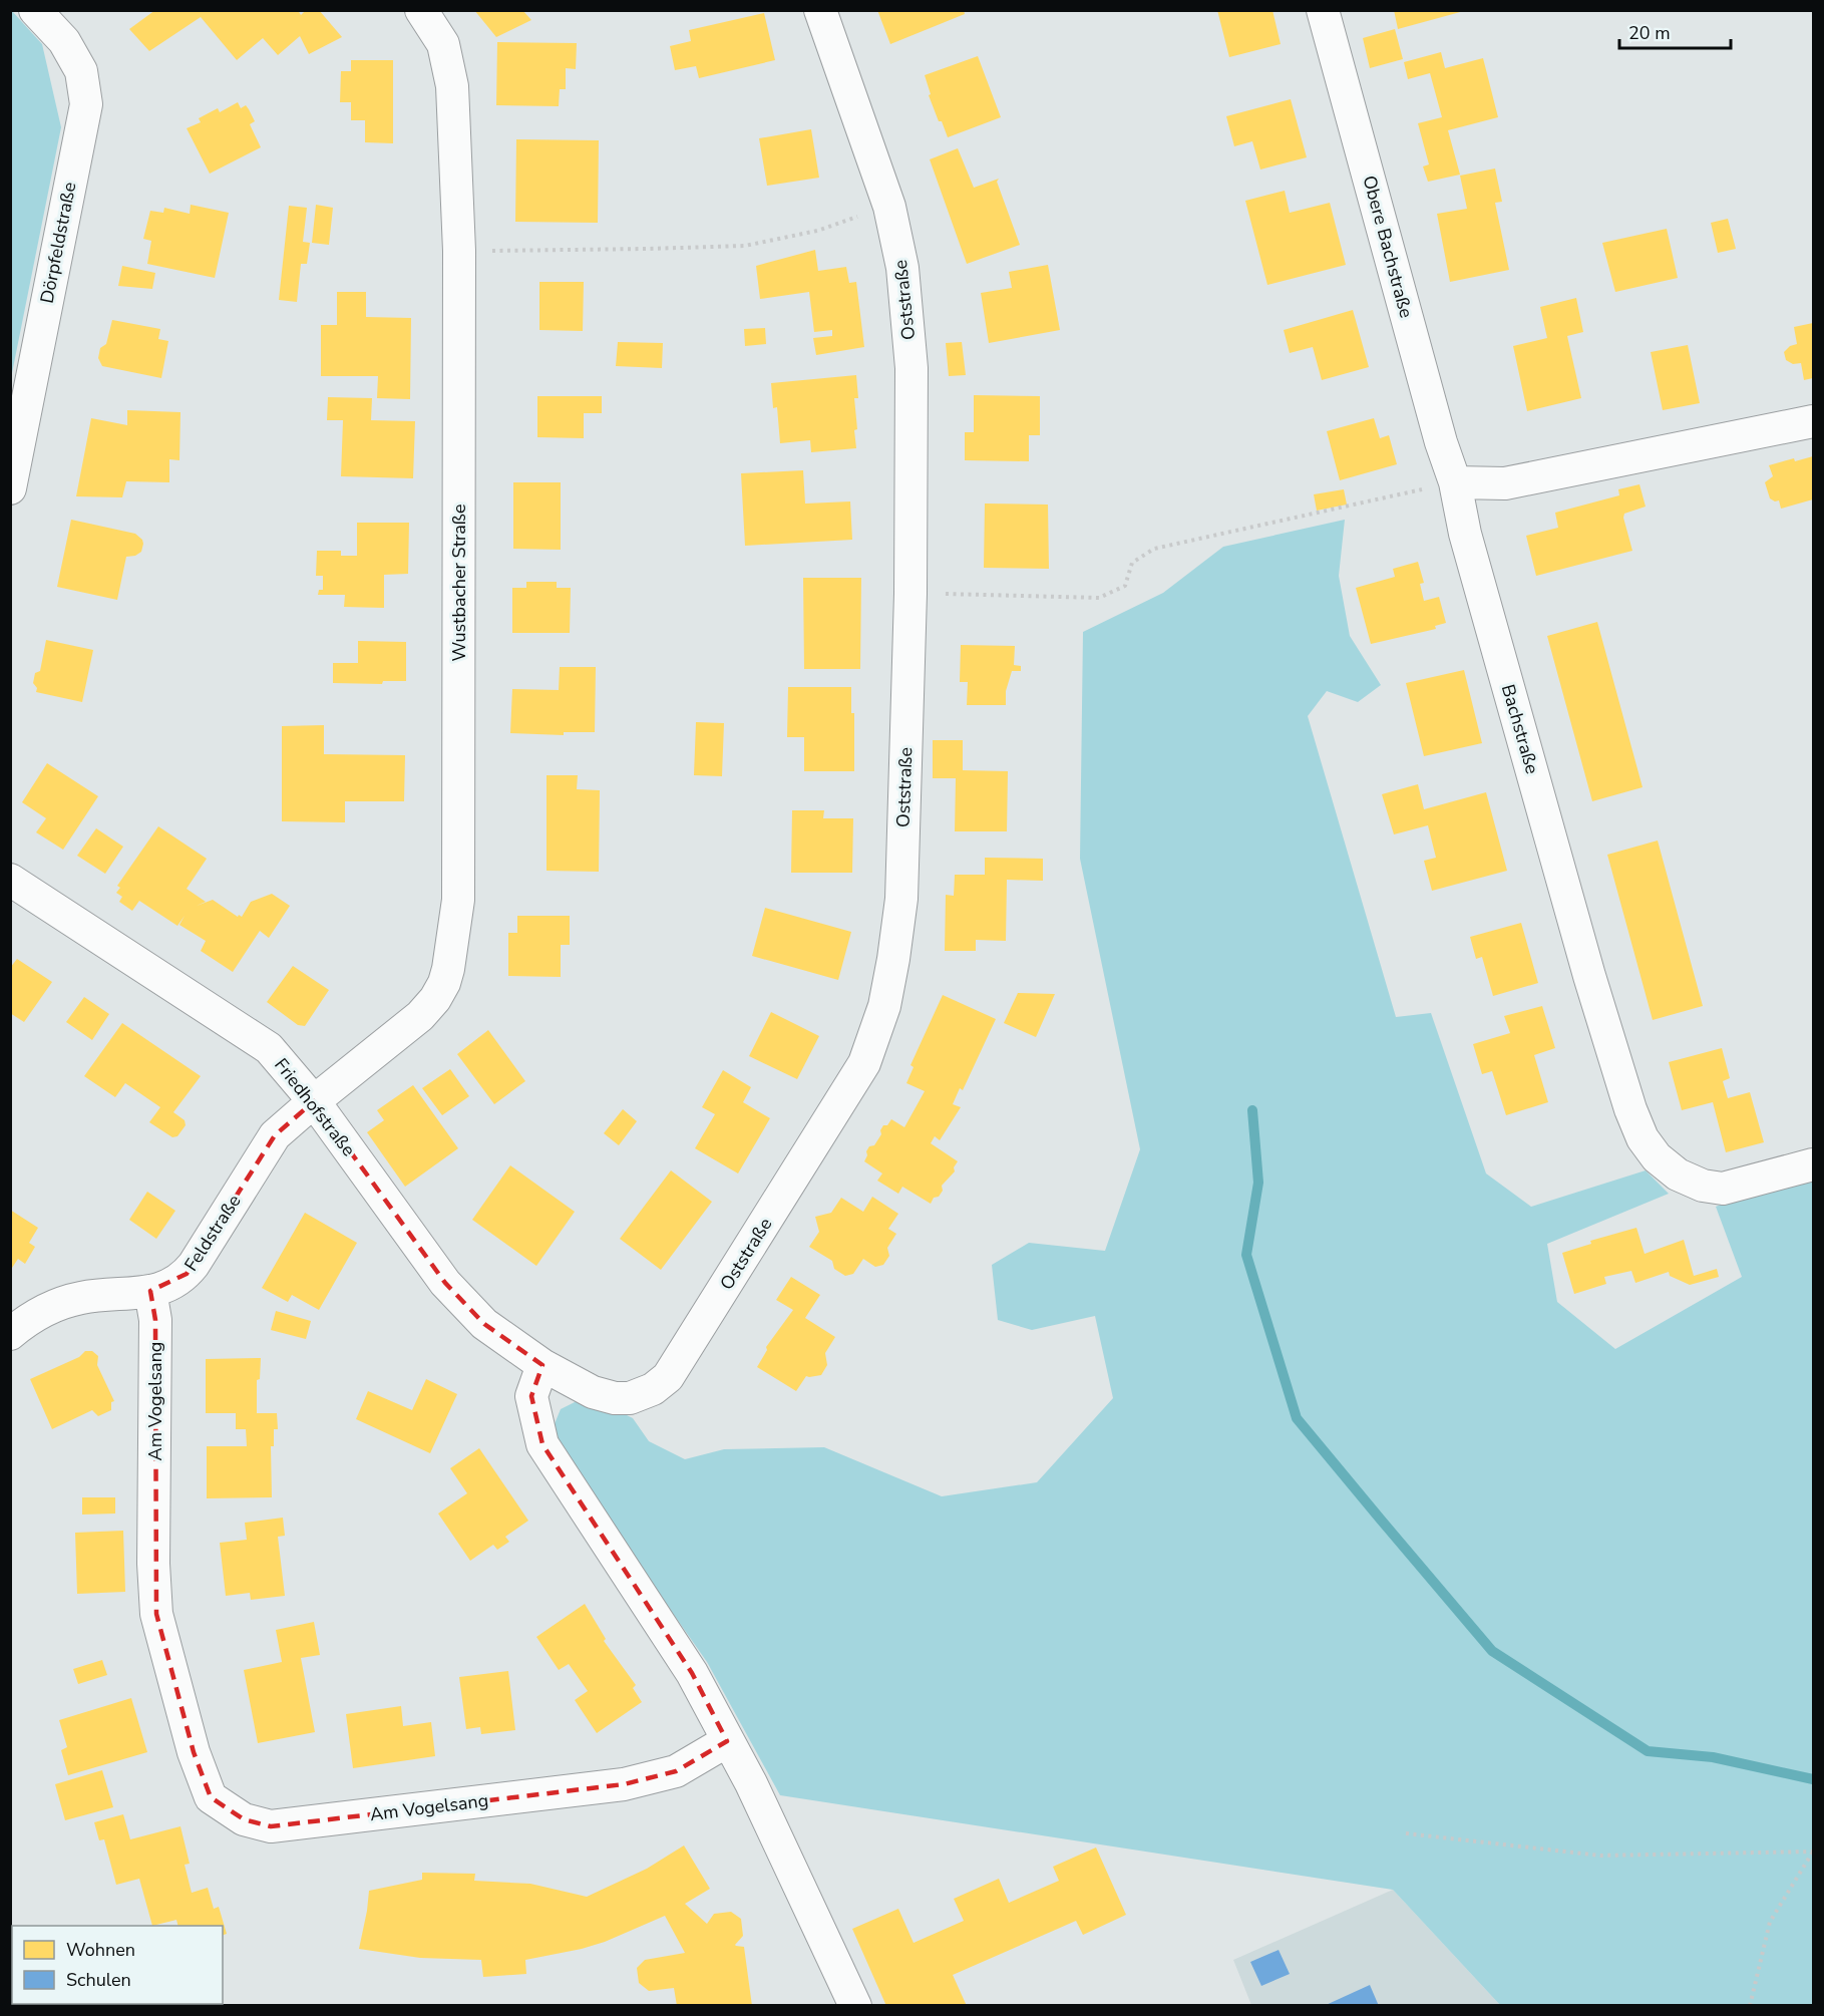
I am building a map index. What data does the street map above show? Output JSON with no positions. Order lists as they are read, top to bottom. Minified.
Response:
{"streets":{"street":["Dörpfeldstraße","Obere Bachstraße","Oststraße","Wustbacher Straße","Bachstraße","Friedhofstraße","Feldstraße","Am Vogelsang"]},"crossings":[["Obere Bachstraße","Bachstraße"],["Oststraße","Friedhofstraße"],["Wustbacher Straße","Friedhofstraße"],["Wustbacher Straße","Feldstraße"],["Friedhofstraße","Feldstraße"],["Feldstraße","Am Vogelsang"]],"legend":["Wohnen","Schulen"],"scale_bar":"20 m"}
